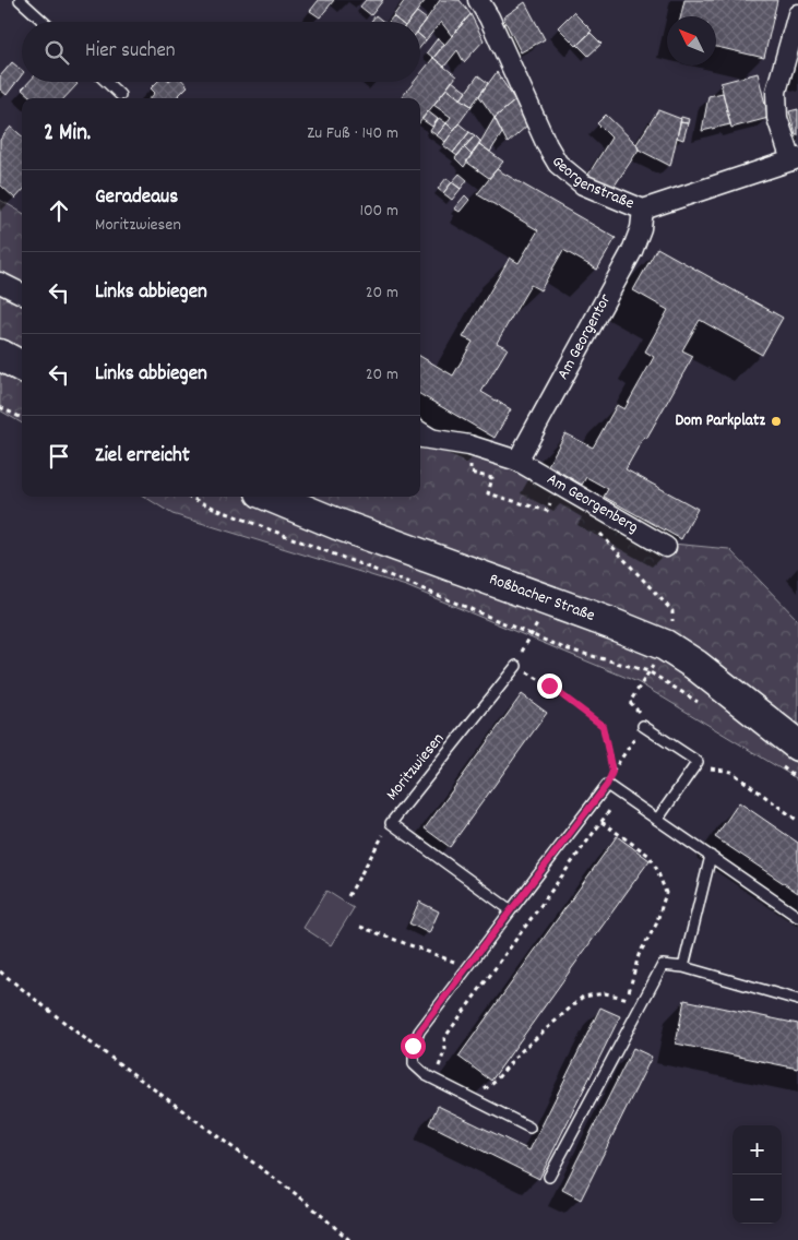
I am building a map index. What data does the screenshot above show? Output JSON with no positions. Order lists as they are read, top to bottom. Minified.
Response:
{"streets":{"main road":["Roßbacher Straße"],"street":["Georgenstraße","Am Georgentor","Am Georgenberg"],"lane":["Moritzwiesen"]},"crossings":[["Georgenstraße","Am Georgentor"],["Am Georgentor","Am Georgenberg"]],"places":["Dom Parkplatz"],"north":"top left","page":{"search":"Hier suchen","heading":["2 Min.","Zu Fuß · 140 m"],"list":[["Geradeaus","Moritzwiesen","100 m"],["Links abbiegen","20 m"],["Links abbiegen","20 m"],"Ziel erreicht"],"map_buttons":["+","−"]}}
